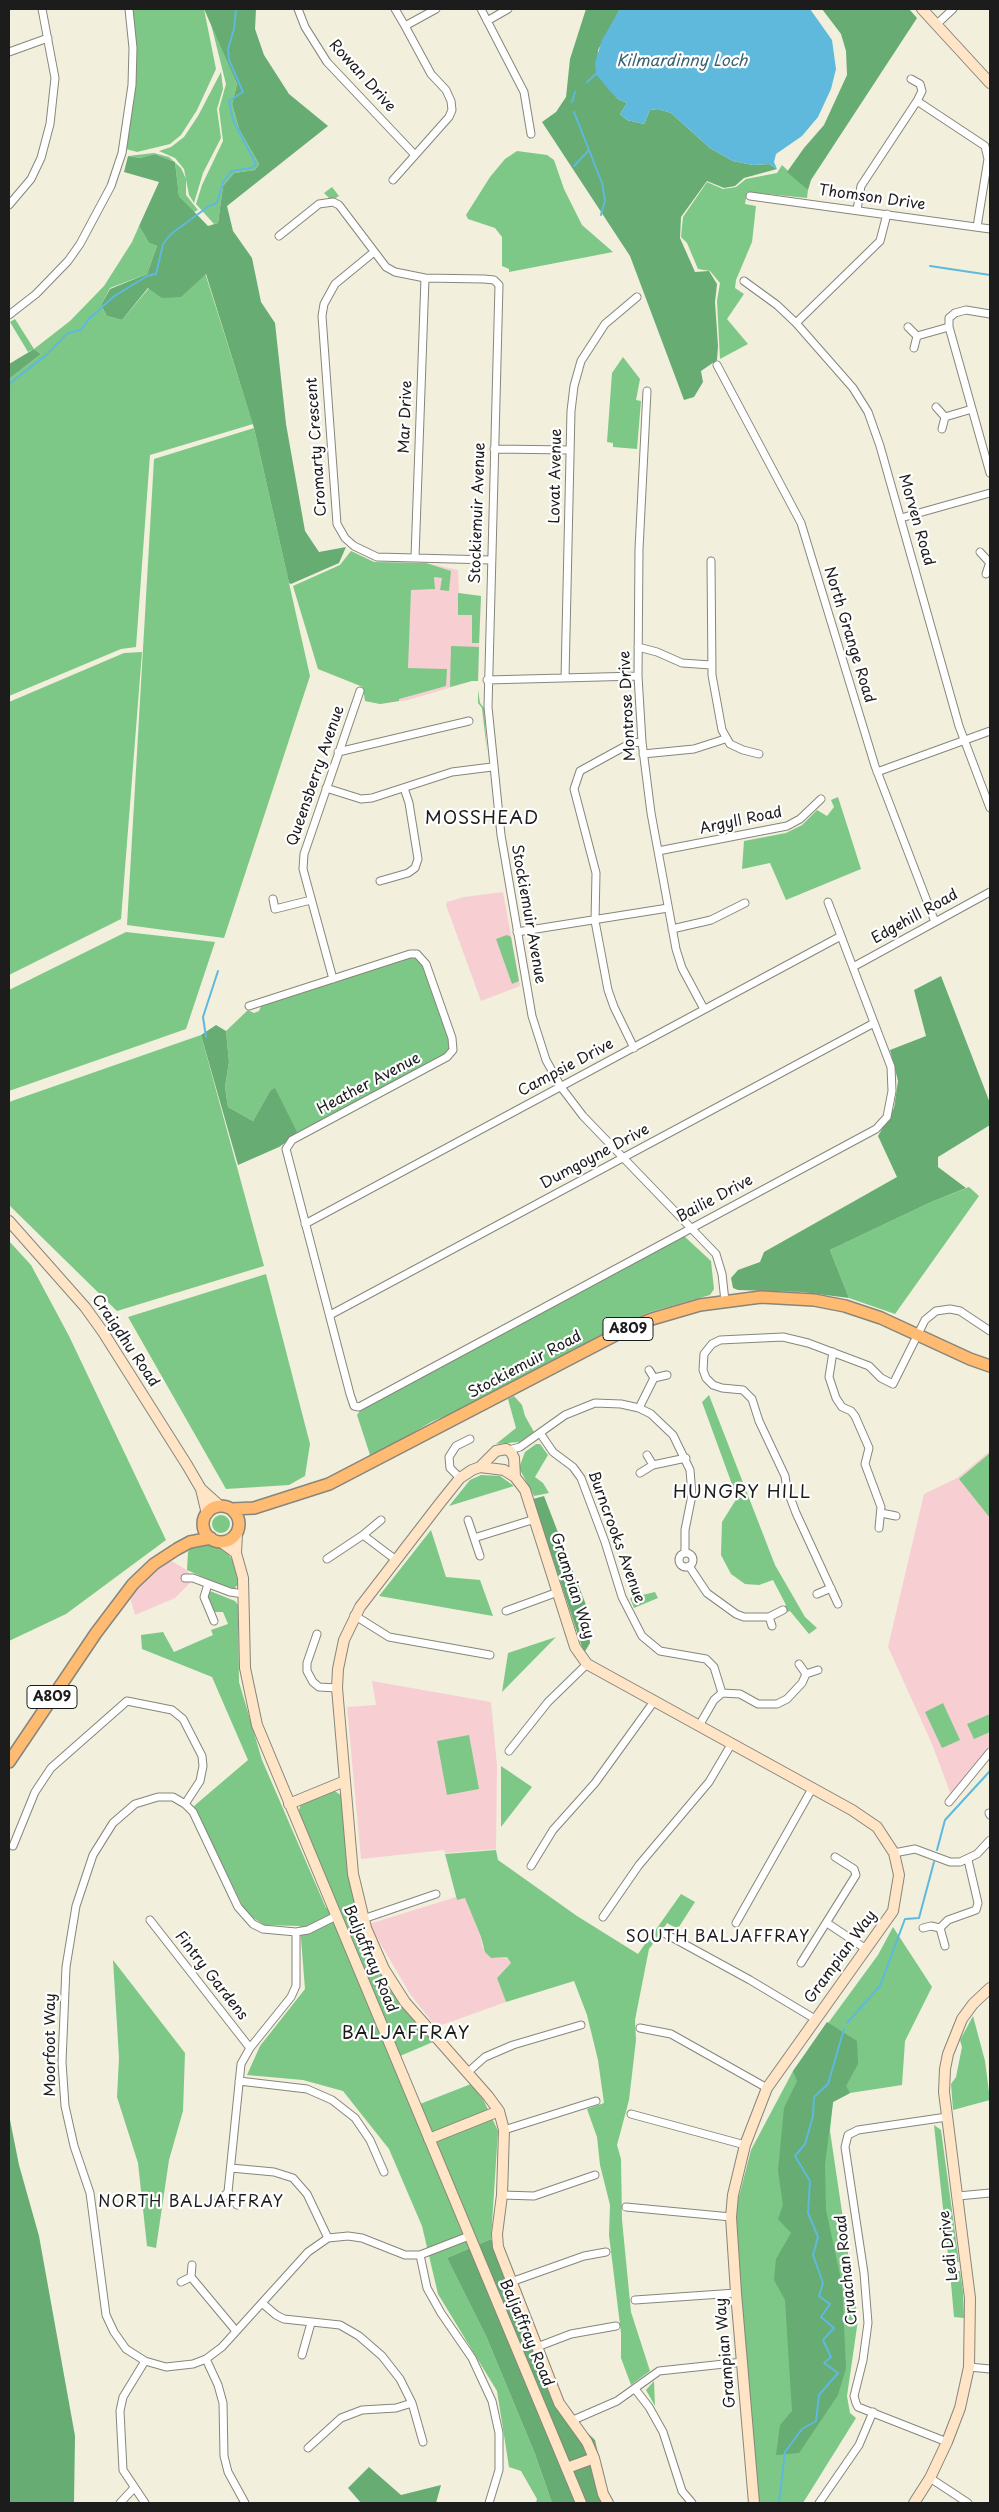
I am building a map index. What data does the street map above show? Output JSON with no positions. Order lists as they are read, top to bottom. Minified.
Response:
{"streets":{"main road":["A809","Stockiemuir Road"],"street":["Rowan Drive","Thomson Drive","Mar Drive","Cromarty Crescent","Lovat Avenue","Stockiemuir Avenue","Morven Road","North Grange Road","Montrose Drive","Queensberry Avenue","Argyll Road","Edgehill Road","Campsie Drive","Heather Avenue","Dumgoyne Drive","Bailie Drive","Craigdhu Road","Burncrooks Avenue","Grampian Way","Baljaffray Road","Fintry Gardens","Moorfoot Way","Ledi Drive","Cruachan Road"]},"crossings":[["Mar Drive","Cromarty Crescent"],["Mar Drive","Stockiemuir Avenue"],["Cromarty Crescent","Stockiemuir Avenue"],["Stockiemuir Avenue","Campsie Drive"],["Stockiemuir Avenue","Dumgoyne Drive"],["Stockiemuir Avenue","Bailie Drive"],["Stockiemuir Avenue","Stockiemuir Road"],["North Grange Road","Edgehill Road"],["Montrose Drive","Argyll Road"],["Montrose Drive","Campsie Drive"],["Queensberry Avenue","Heather Avenue"],["Edgehill Road","Bailie Drive"],["Campsie Drive","Heather Avenue"],["Campsie Drive","Bailie Drive"],["Heather Avenue","Dumgoyne Drive"],["Heather Avenue","Bailie Drive"],["Dumgoyne Drive","Bailie Drive"],["A809","Craigdhu Road"],["A809","Stockiemuir Road"],["A809","Baljaffray Road"],["Craigdhu Road","Stockiemuir Road"],["Craigdhu Road","Baljaffray Road"],["Stockiemuir Road","Baljaffray Road"],["Ledi Drive","Cruachan Road"]],"districts":["MOSSHEAD","HUNGRY HILL","SOUTH BALJAFFRAY","BALJAFFRAY","NORTH BALJAFFRAY"],"water":["Kilmardinny Loch"]}
